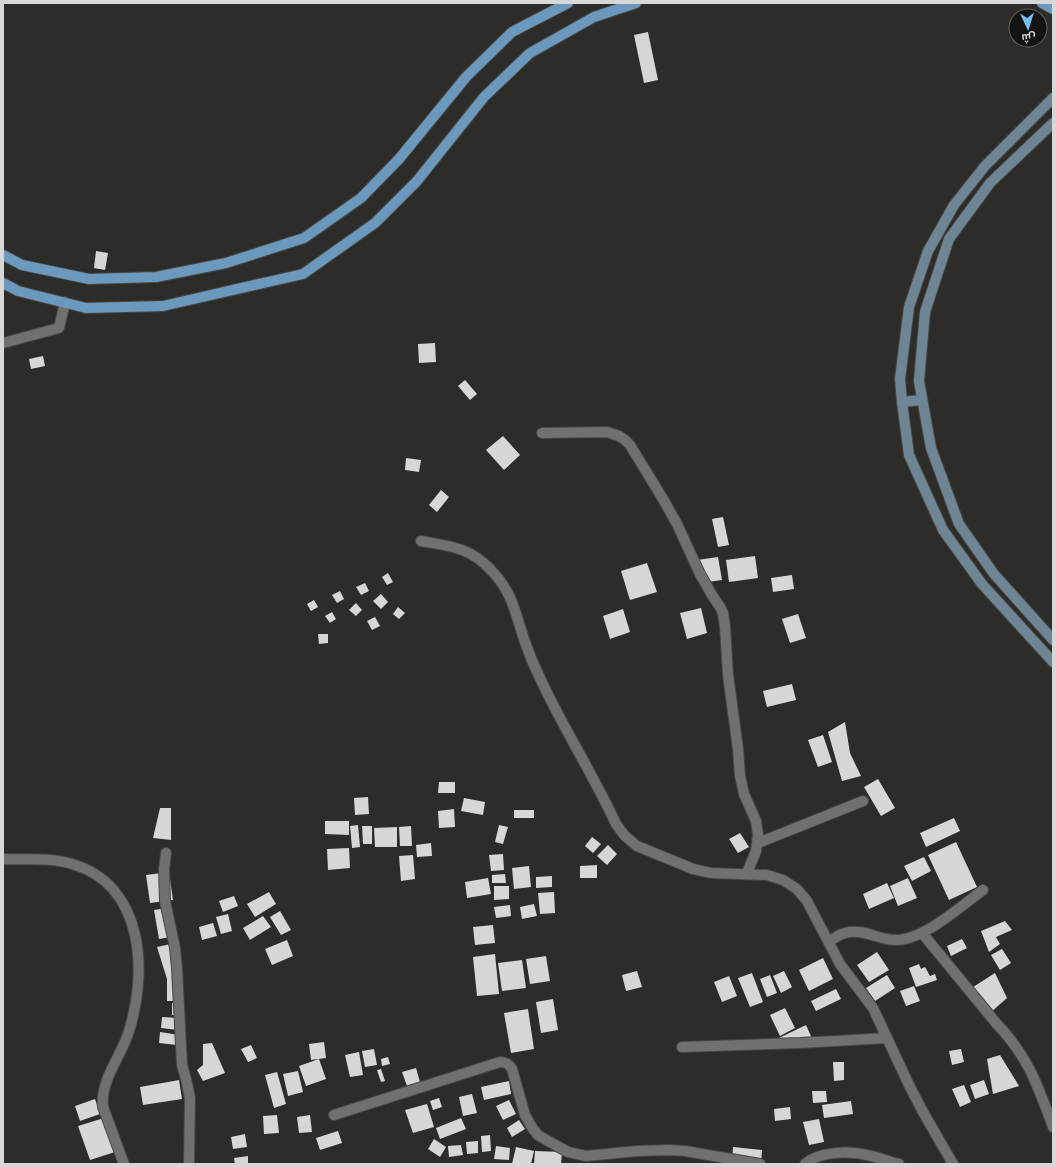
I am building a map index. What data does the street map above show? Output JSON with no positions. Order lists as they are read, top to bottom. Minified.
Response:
{"north":"bottom"}
